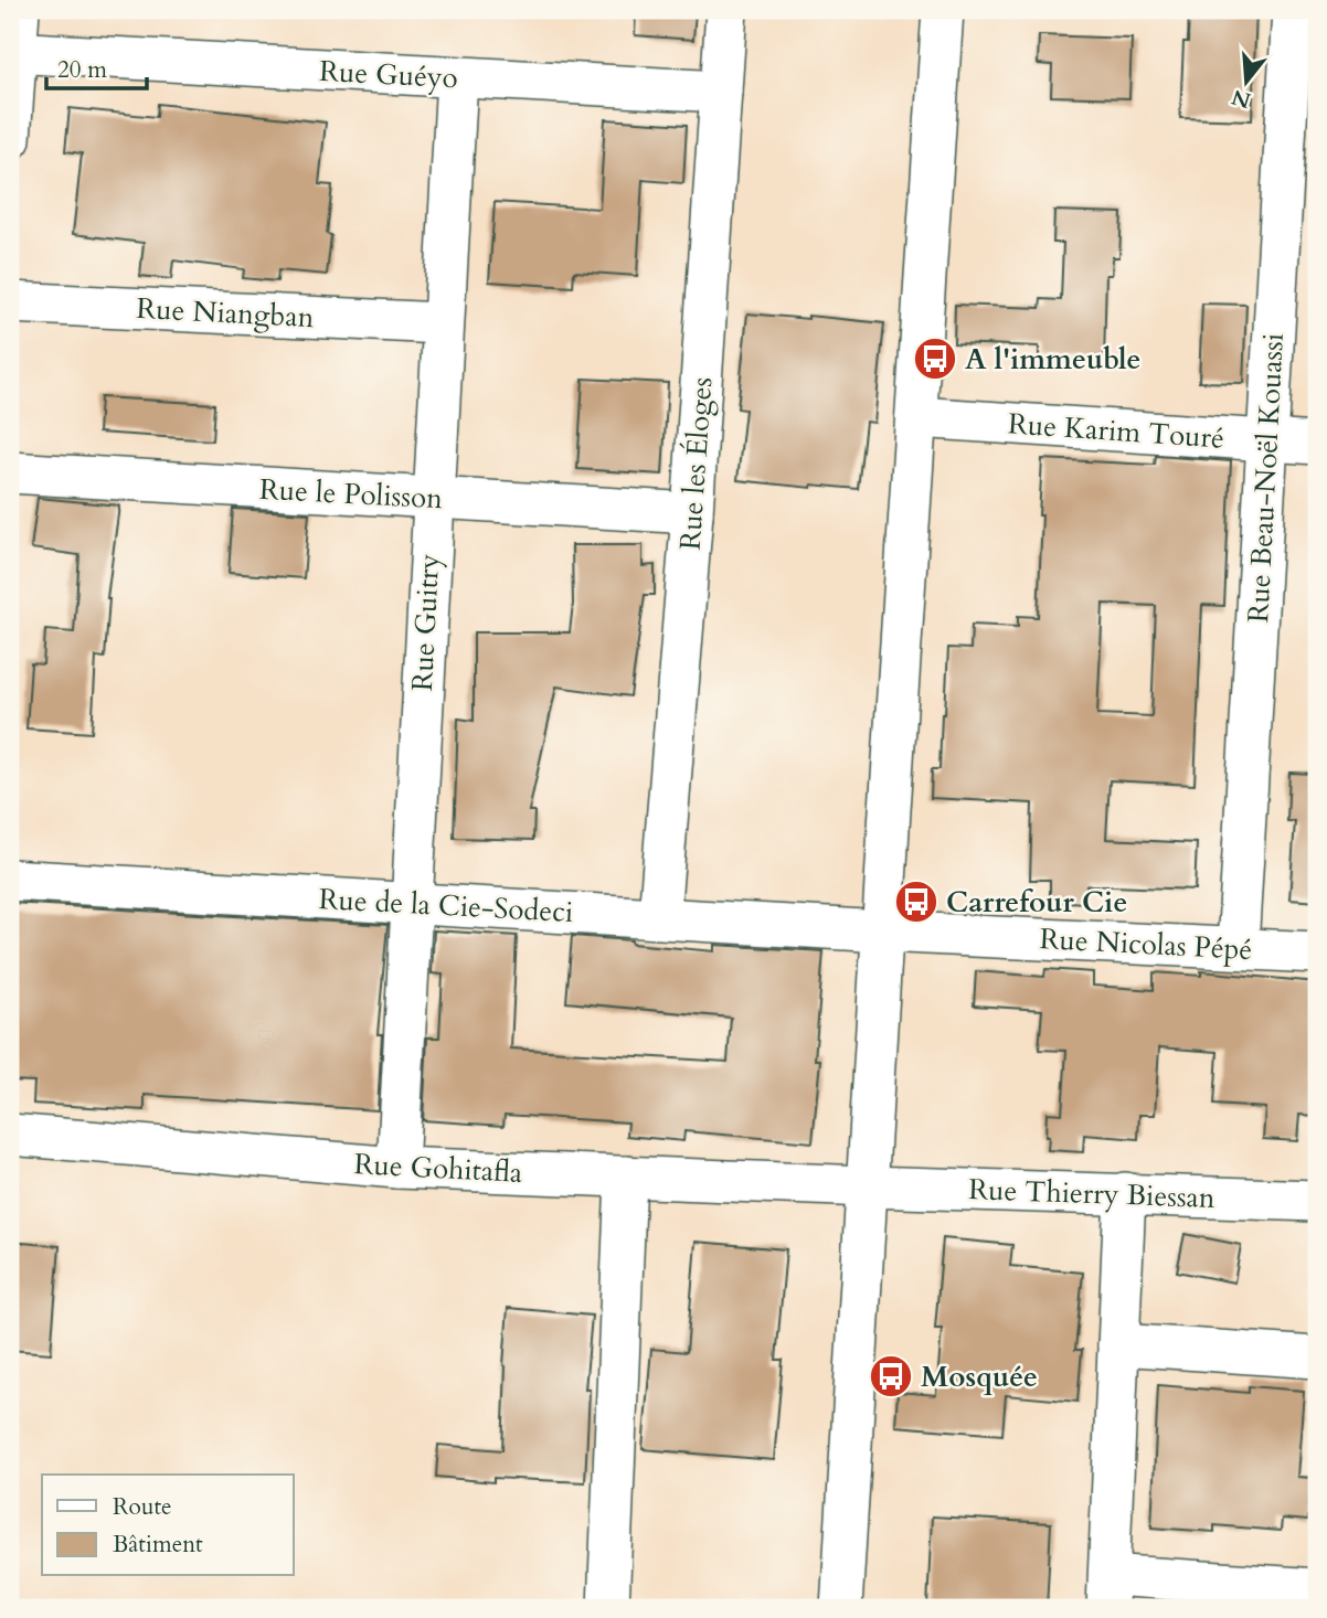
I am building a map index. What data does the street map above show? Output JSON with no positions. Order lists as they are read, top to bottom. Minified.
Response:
{"streets":{"street":["Rue Guéyo","Rue Niangban","Rue Karim Touré","Rue les Éloges","Rue Beau-Noël Kouassi","Rue le Polisson","Rue Guitry","Rue de la Cie-Sodeci","Rue Nicolas Pépé","Rue Gohitafla","Rue Thierry Biessan"]},"crossings":[["Rue Guéyo","Rue les Éloges"],["Rue Guéyo","Rue Guitry"],["Rue Niangban","Rue Guitry"],["Rue Karim Touré","Rue Beau-Noël Kouassi"],["Rue les Éloges","Rue le Polisson"],["Rue les Éloges","Rue de la Cie-Sodeci"],["Rue Beau-Noël Kouassi","Rue Nicolas Pépé"],["Rue le Polisson","Rue Guitry"],["Rue Guitry","Rue de la Cie-Sodeci"],["Rue Guitry","Rue Gohitafla"],["Rue de la Cie-Sodeci","Rue Nicolas Pépé"],["Rue Gohitafla","Rue Thierry Biessan"]],"places":{"bus stop":["A l'immeuble","Carrefour Cie","Mosquée"]},"legend":["Route","Bâtiment"],"scale_bar":"20 m","north":"bottom"}
